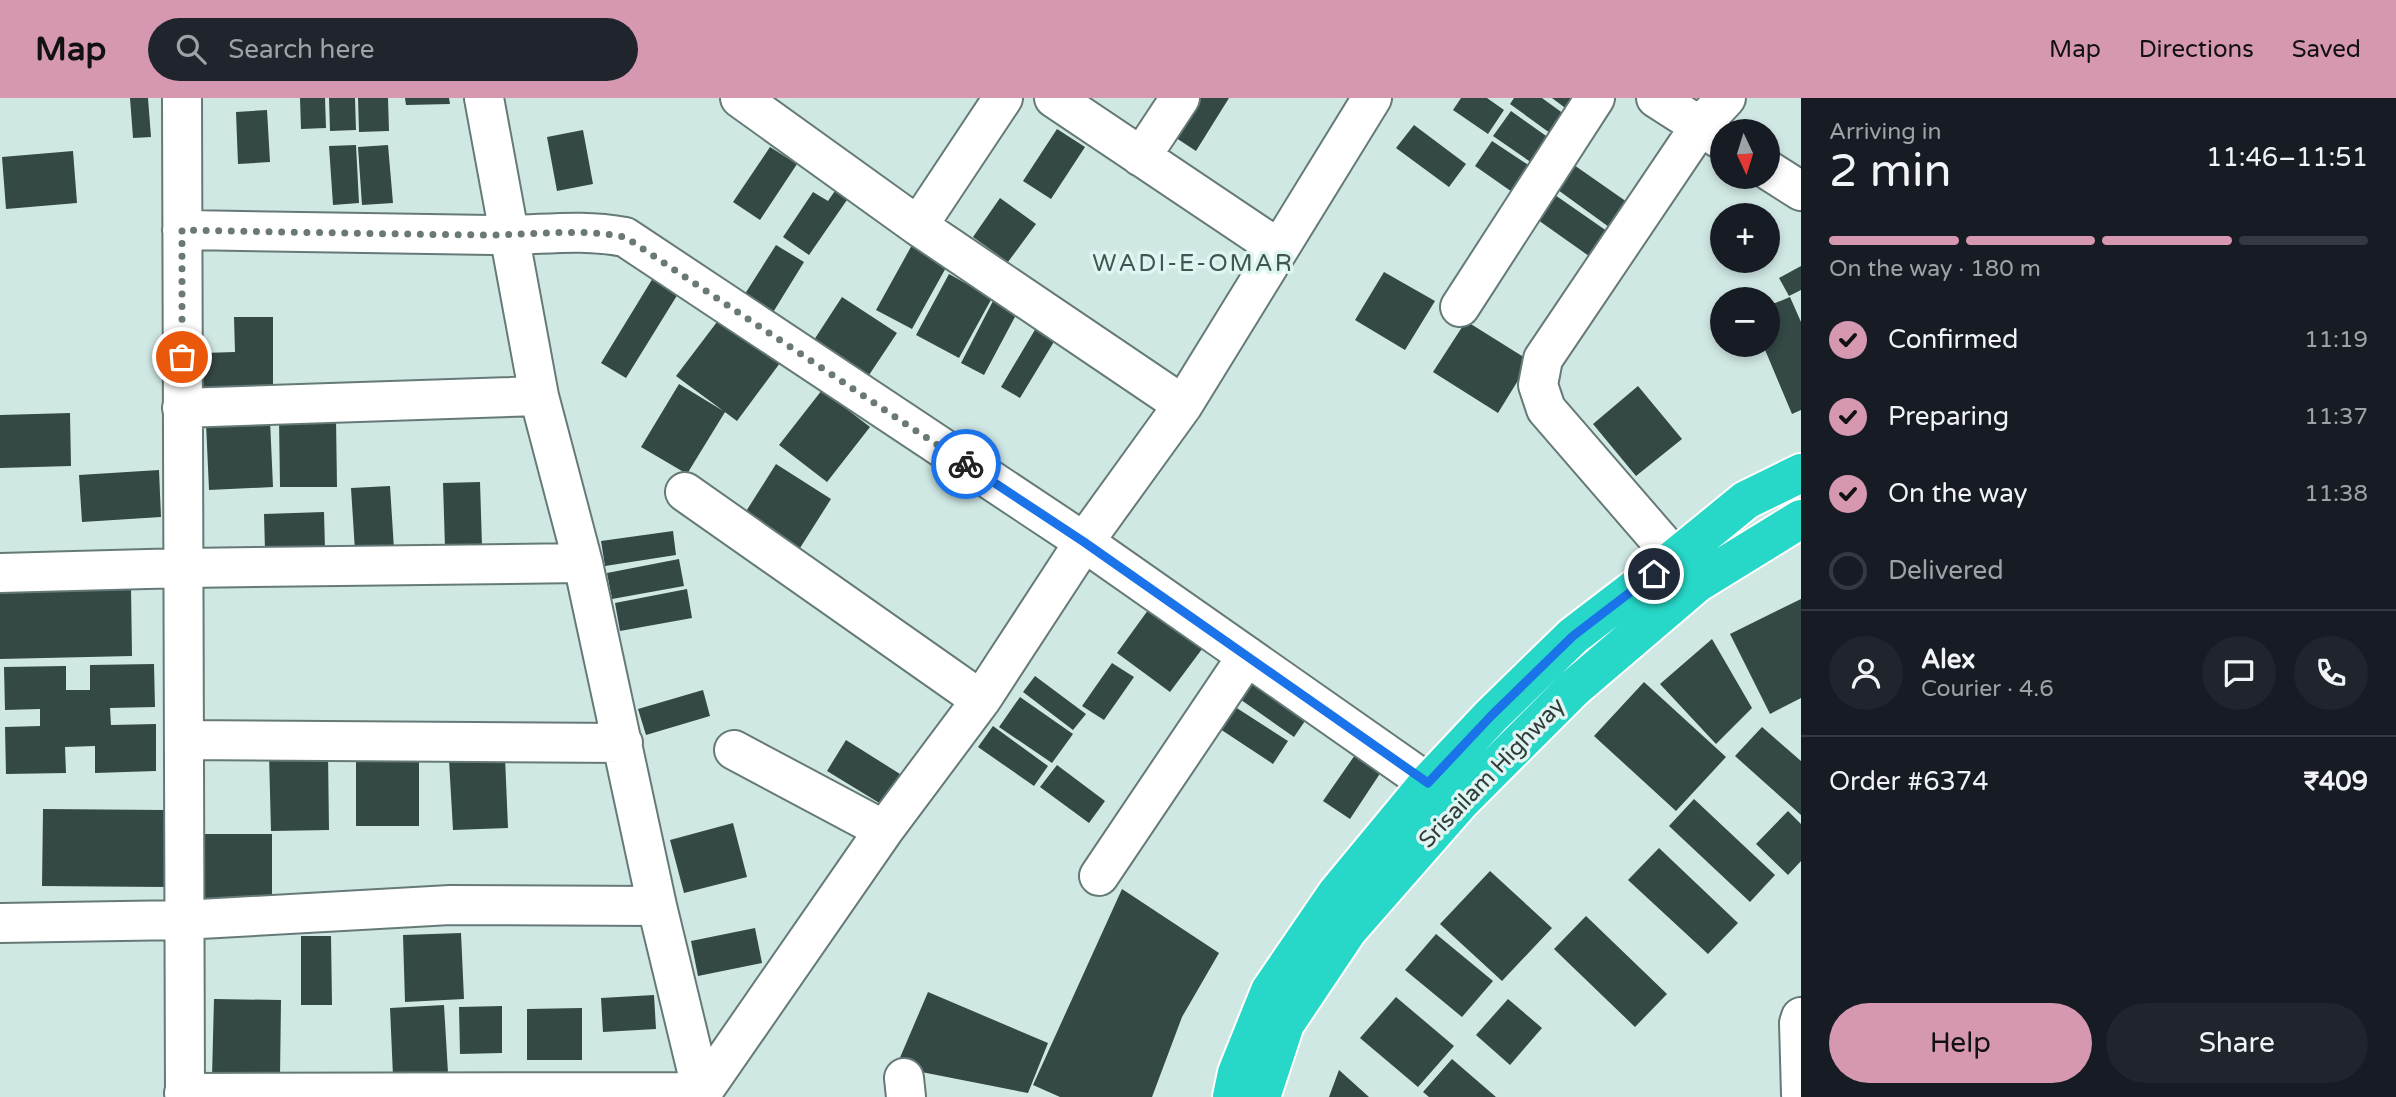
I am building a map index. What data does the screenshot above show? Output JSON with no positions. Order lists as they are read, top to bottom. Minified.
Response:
{"streets":{"highway":["Srisailam Highway"]},"districts":["WADI-E-OMAR"],"north":"bottom","page":{"header":"Map","search":"Search here","nav":["Map","Directions","Saved"],"heading":["2 min","Arriving in","11:46–11:51"],"panel":["Alex","Courier · 4.6","Order #6374","₹409"],"map_buttons":["+","−"],"bar":"On the way · 180 m","list":[["Confirmed","11:19"],["Preparing","11:37"],["On the way","11:38"],"Delivered"],"buttons":["Help","Share"]}}
